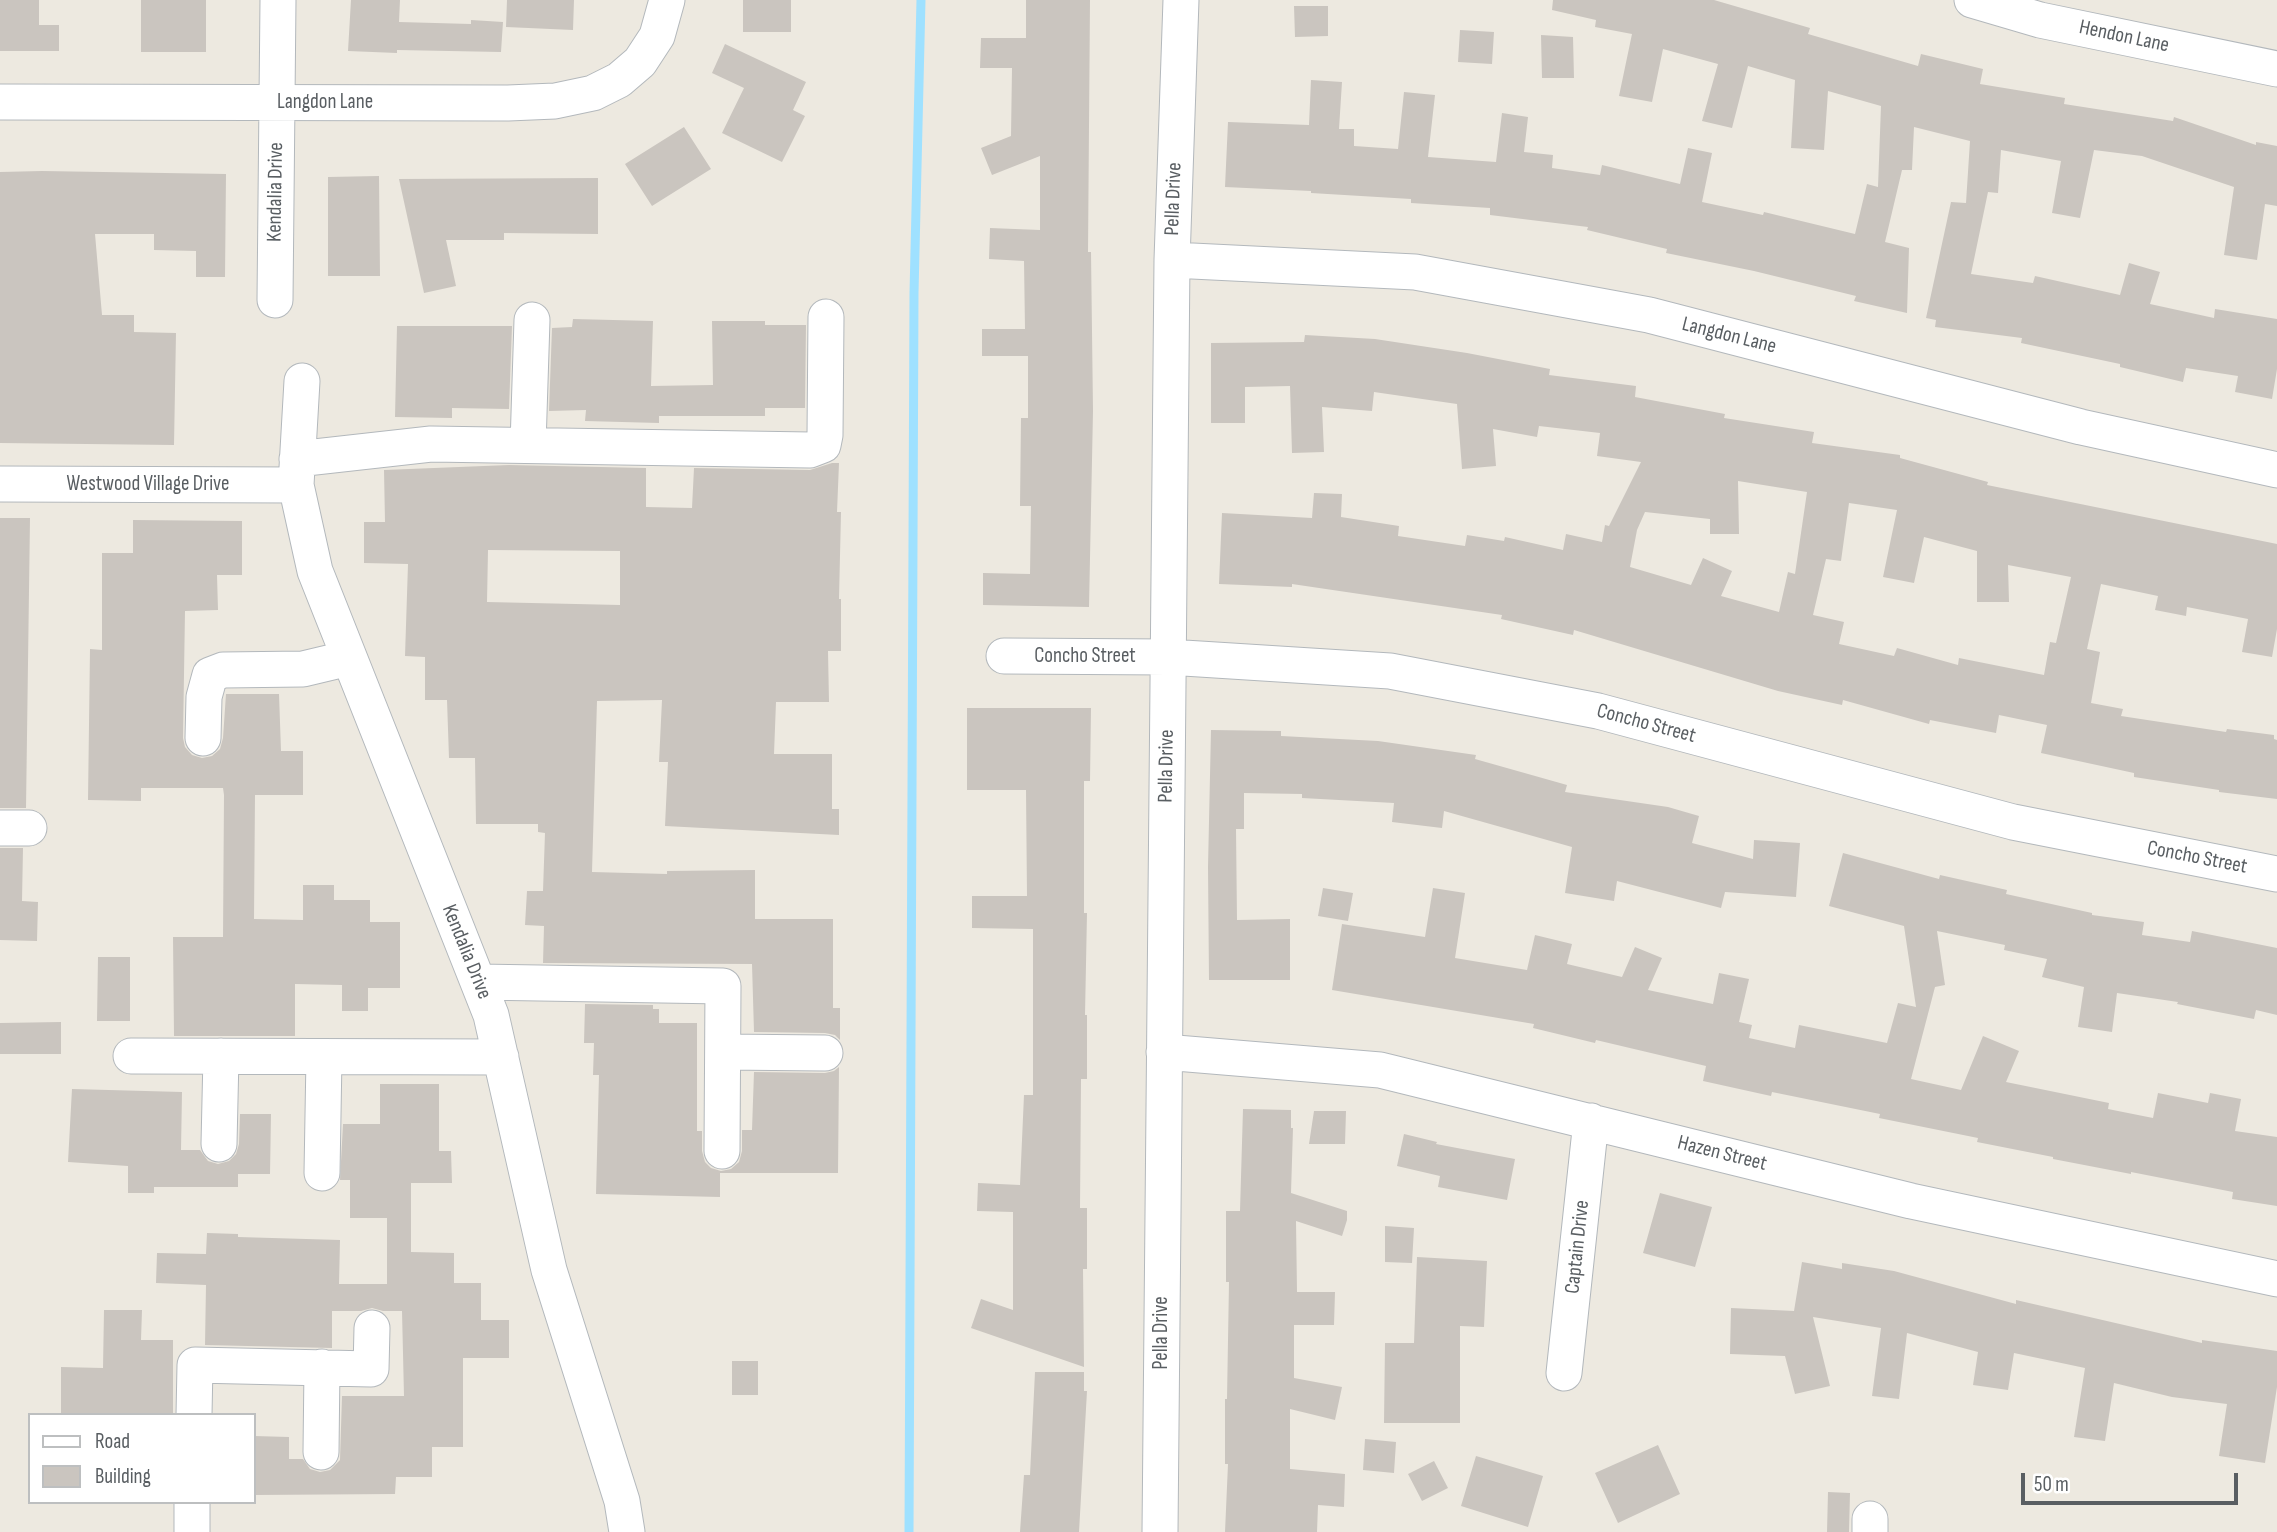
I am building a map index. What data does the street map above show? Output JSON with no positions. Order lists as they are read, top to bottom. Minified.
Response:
{"streets":{"street":["Hendon Lane","Langdon Lane","Kendalia Drive","Pella Drive","Westwood Village Drive","Concho Street","Hazen Street","Captain Drive"]},"crossings":[["Langdon Lane","Kendalia Drive"],["Langdon Lane","Pella Drive"],["Kendalia Drive","Westwood Village Drive"],["Pella Drive","Concho Street"],["Pella Drive","Hazen Street"],["Hazen Street","Captain Drive"]],"legend":["Road","Building"],"scale_bar":"50 m"}
